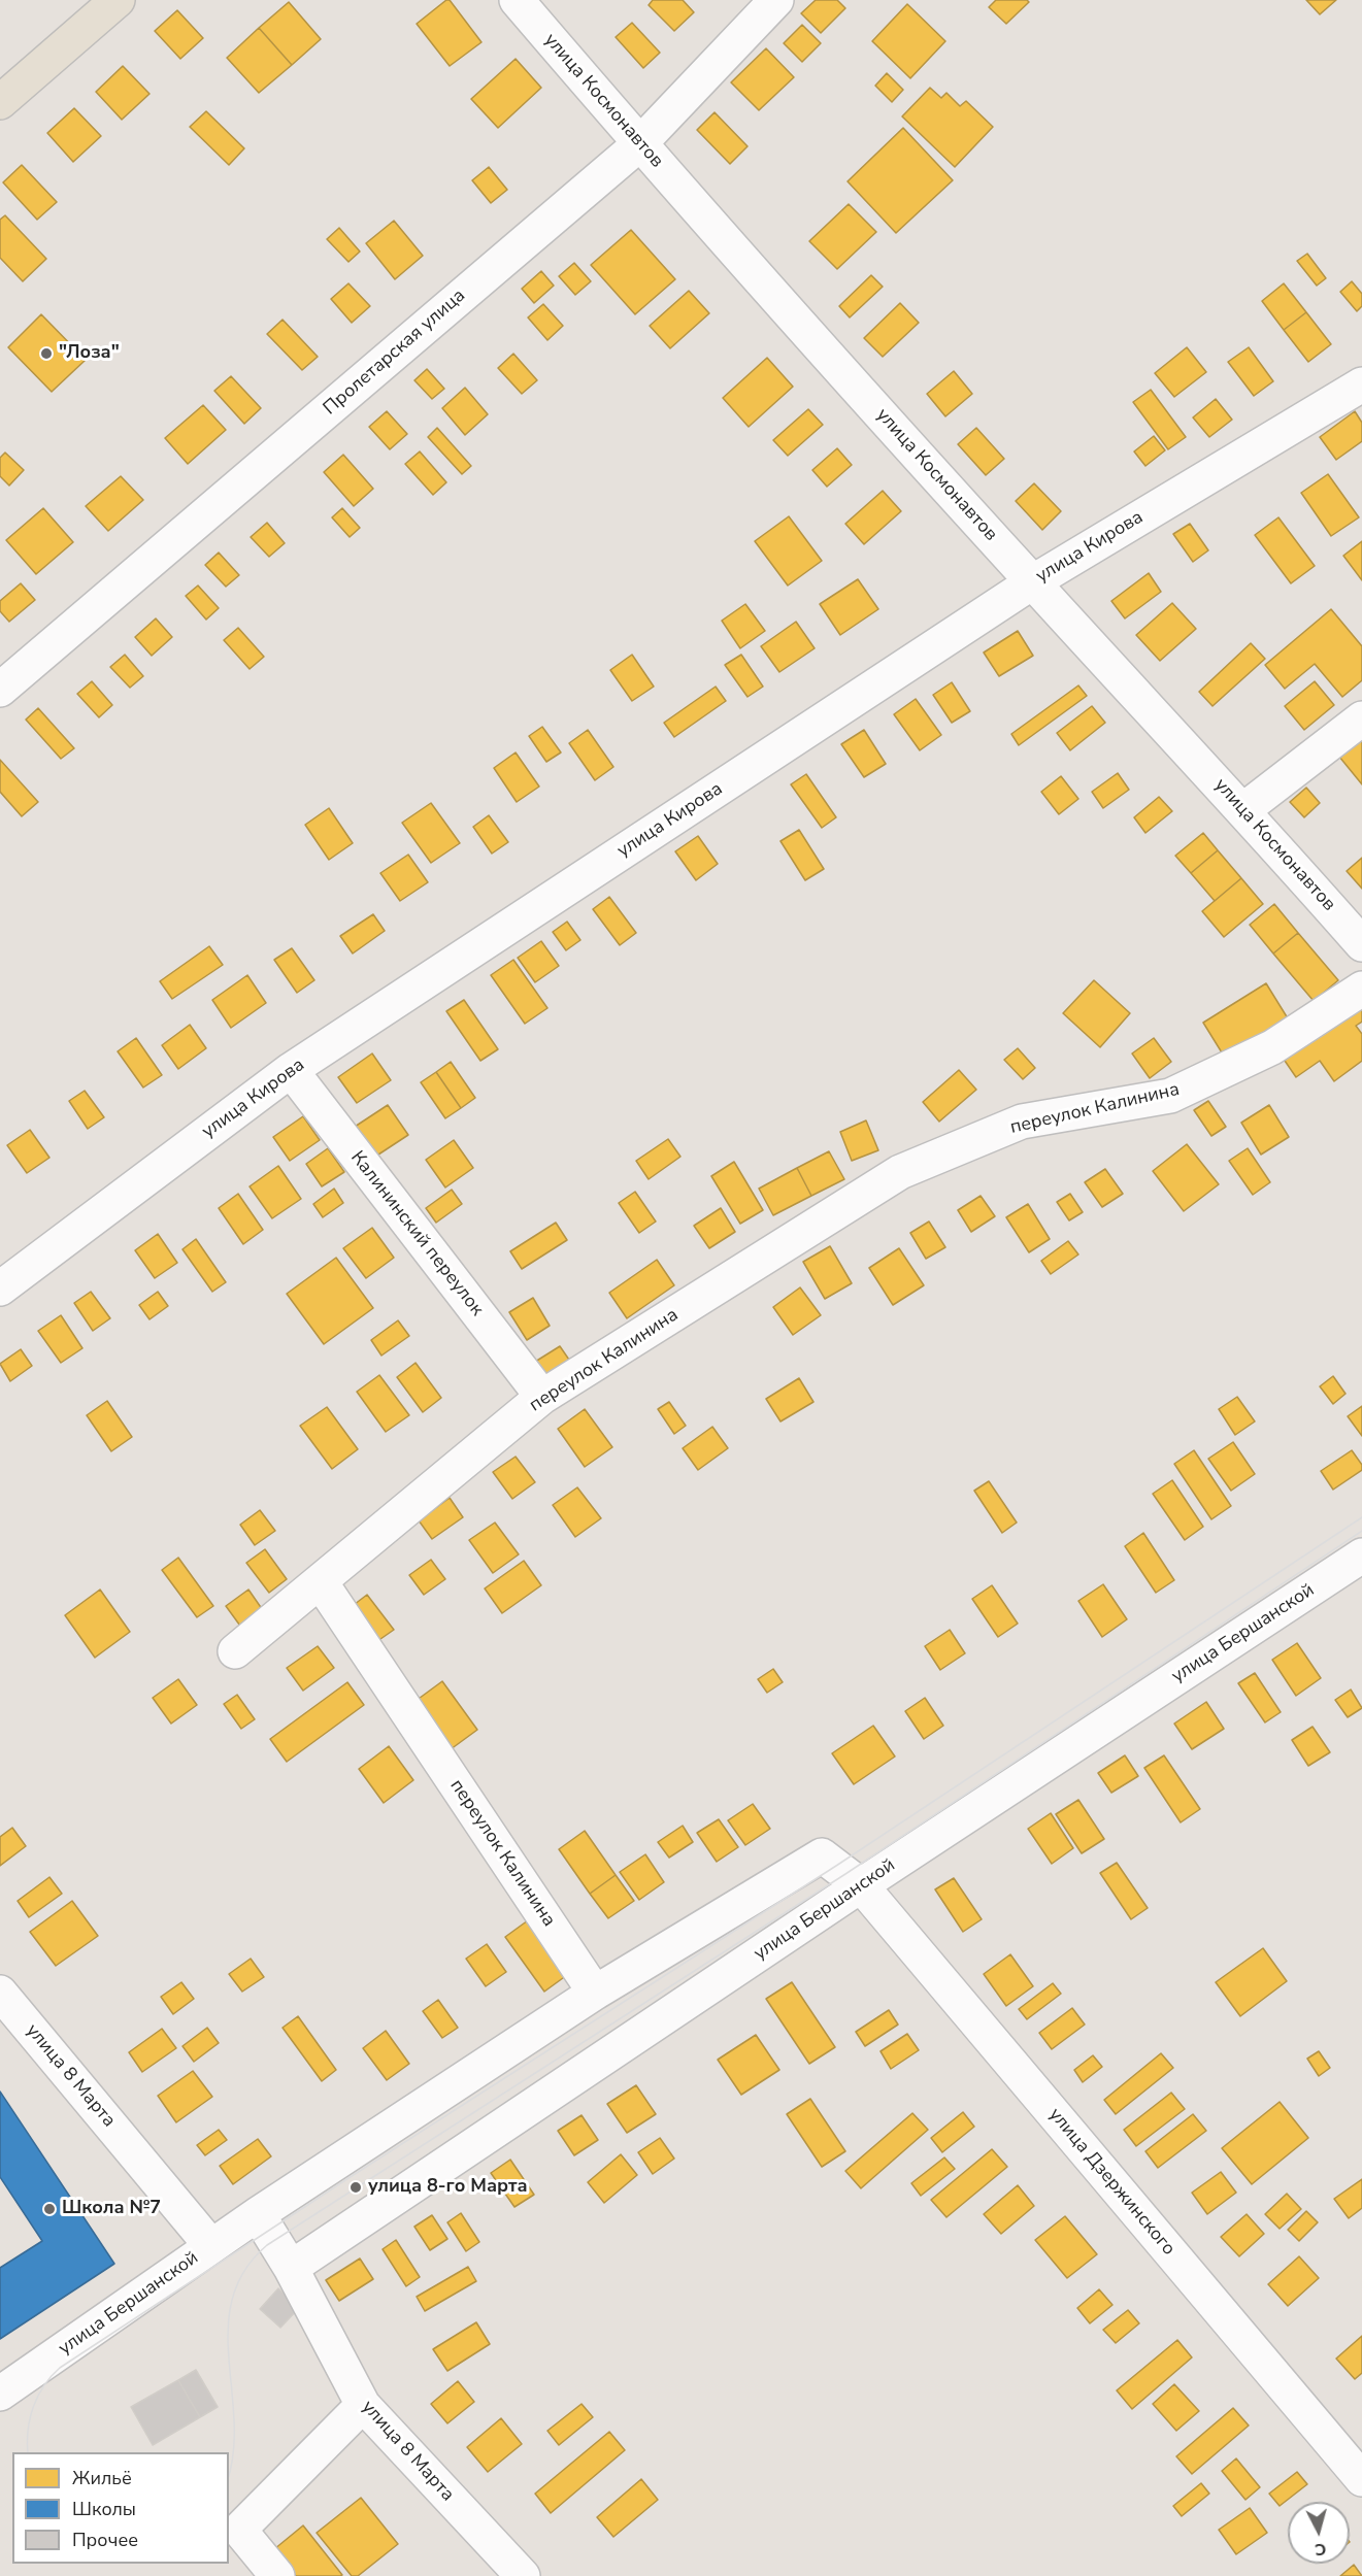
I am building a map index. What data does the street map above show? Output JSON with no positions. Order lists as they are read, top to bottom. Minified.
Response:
{"streets":{"street":["улица Космонавтов","Пролетарская улица","улица Кирова","переулок Калинина","Калининский переулок","улица Бершанской","улица 8 Марта","улица Дзержинского"]},"crossings":[["улица Космонавтов","Пролетарская улица"],["улица Космонавтов","улица Кирова"],["улица Кирова","Калининский переулок"],["переулок Калинина","Калининский переулок"],["переулок Калинина","улица Бершанской"],["переулок Калинина","улица Дзержинского"],["улица Бершанской","улица 8 Марта"],["улица Бершанской","улица Дзержинского"]],"places":["\"Лоза\"","улица 8-го Марта","Школа №7"],"legend":["Жильё","Школы","Прочее"],"north":"bottom"}
